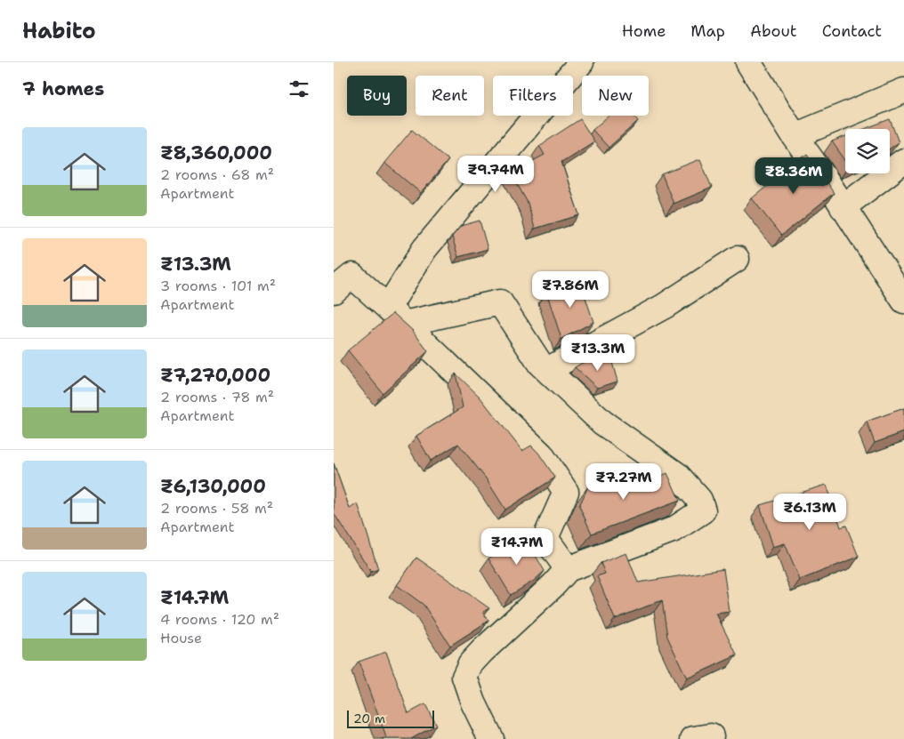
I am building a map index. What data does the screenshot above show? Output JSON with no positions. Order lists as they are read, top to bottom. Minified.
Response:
{"scale_bar":"20 m","page":{"header":"Habito","nav":["Home","Map","About","Contact"],"heading":"7 homes","chip":["Buy","Rent","Filters","New"],"list":[{"name":"₹8,360,000","note":"2 rooms · 68 m² · Apartment"},{"name":"₹13.3M","note":"3 rooms · 101 m² · Apartment"},{"name":"₹7,270,000","note":"2 rooms · 78 m² · Apartment"},{"name":"₹6,130,000","note":"2 rooms · 58 m² · Apartment"},{"name":"₹14.7M","note":"4 rooms · 120 m² · House"}],"price":["₹9.74M","₹8.36M","₹7.86M","₹13.3M","₹7.27M","₹6.13M","₹14.7M"],"scale":"20 m"}}
